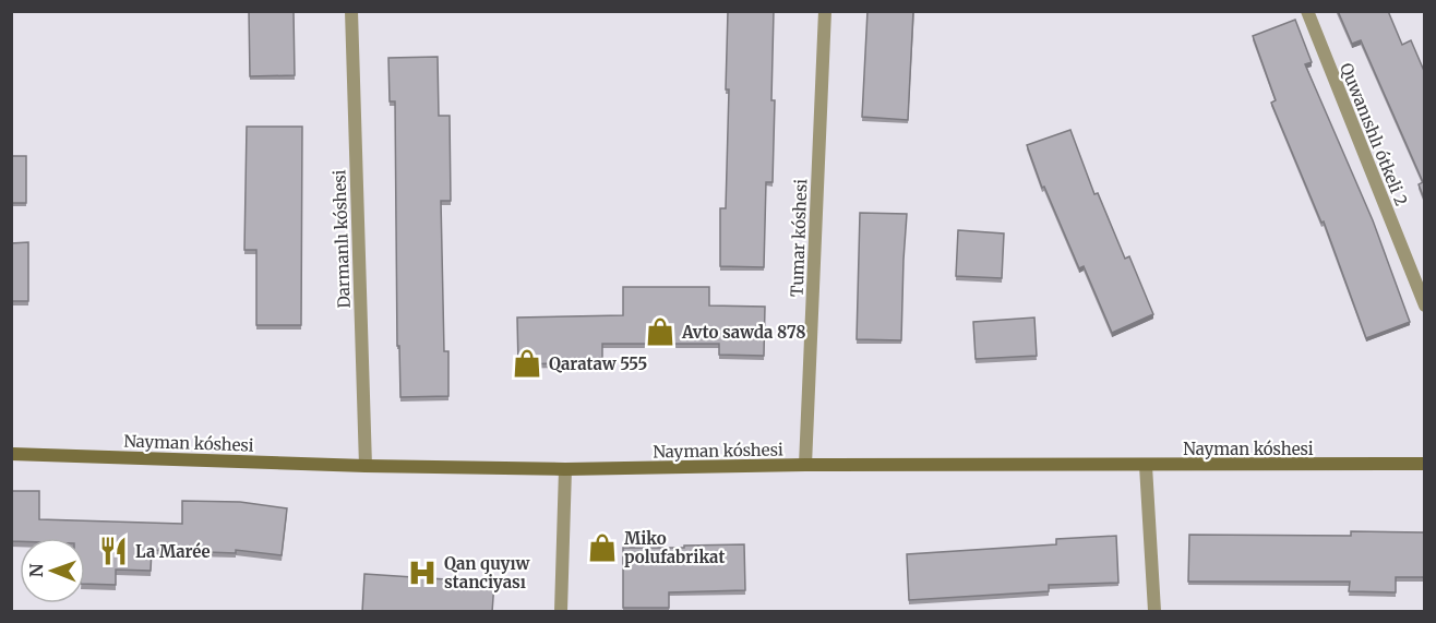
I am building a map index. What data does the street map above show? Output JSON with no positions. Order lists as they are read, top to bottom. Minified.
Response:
{"streets":{"main road":["Nayman kóshesi"],"street":["Quwanıshlı ótkeli 2","Tumar kóshesi","Darmanlı kóshesi"]},"crossings":[["Tumar kóshesi","Nayman kóshesi"],["Darmanlı kóshesi","Nayman kóshesi"]],"places":{"shop":["Avto sawda 878","Qarataw 555","Miko polufabrikat"],"restaurant":["La Marée"],"hospital":["Qan quyıw stanciyası"]},"north":"left"}
